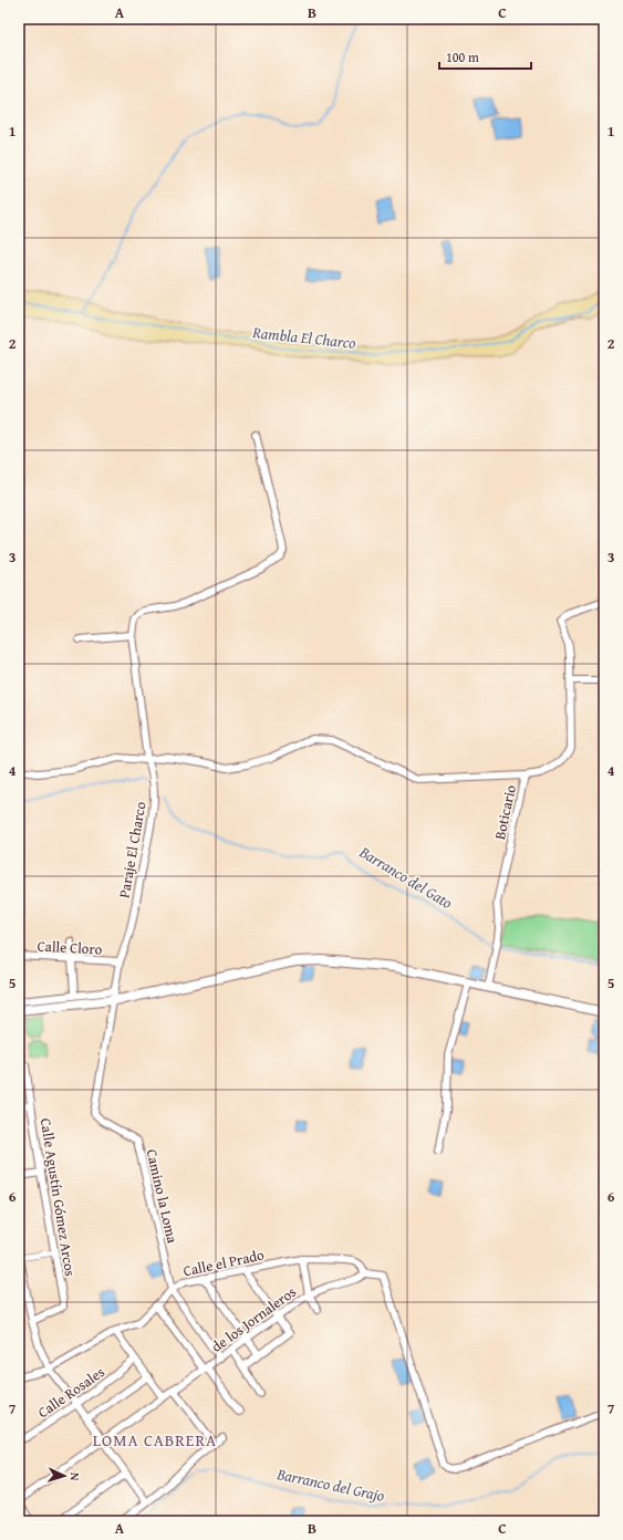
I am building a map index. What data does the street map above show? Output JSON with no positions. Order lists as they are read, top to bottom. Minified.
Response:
{"streets":{"street":["Boticario","Paraje El Charco","Calle Cloro","Camino la Loma","Calle Agustín Gómez Arcos","Calle el Prado","de los Jornaleros","Calle Rosales"]},"crossings":[["Paraje El Charco","Calle Cloro"],["Paraje El Charco","Camino la Loma"],["Camino la Loma","Calle el Prado"],["Calle el Prado","de los Jornaleros"]],"districts":["LOMA CABRERA"],"water":["Rambla El Charco","Barranco del Gato","Barranco del Grajo"],"scale_bar":"100 m","north":"right","grid":{"columns":["A","B","C"],"rows":["1","2","3","4","5","6","7"]}}
